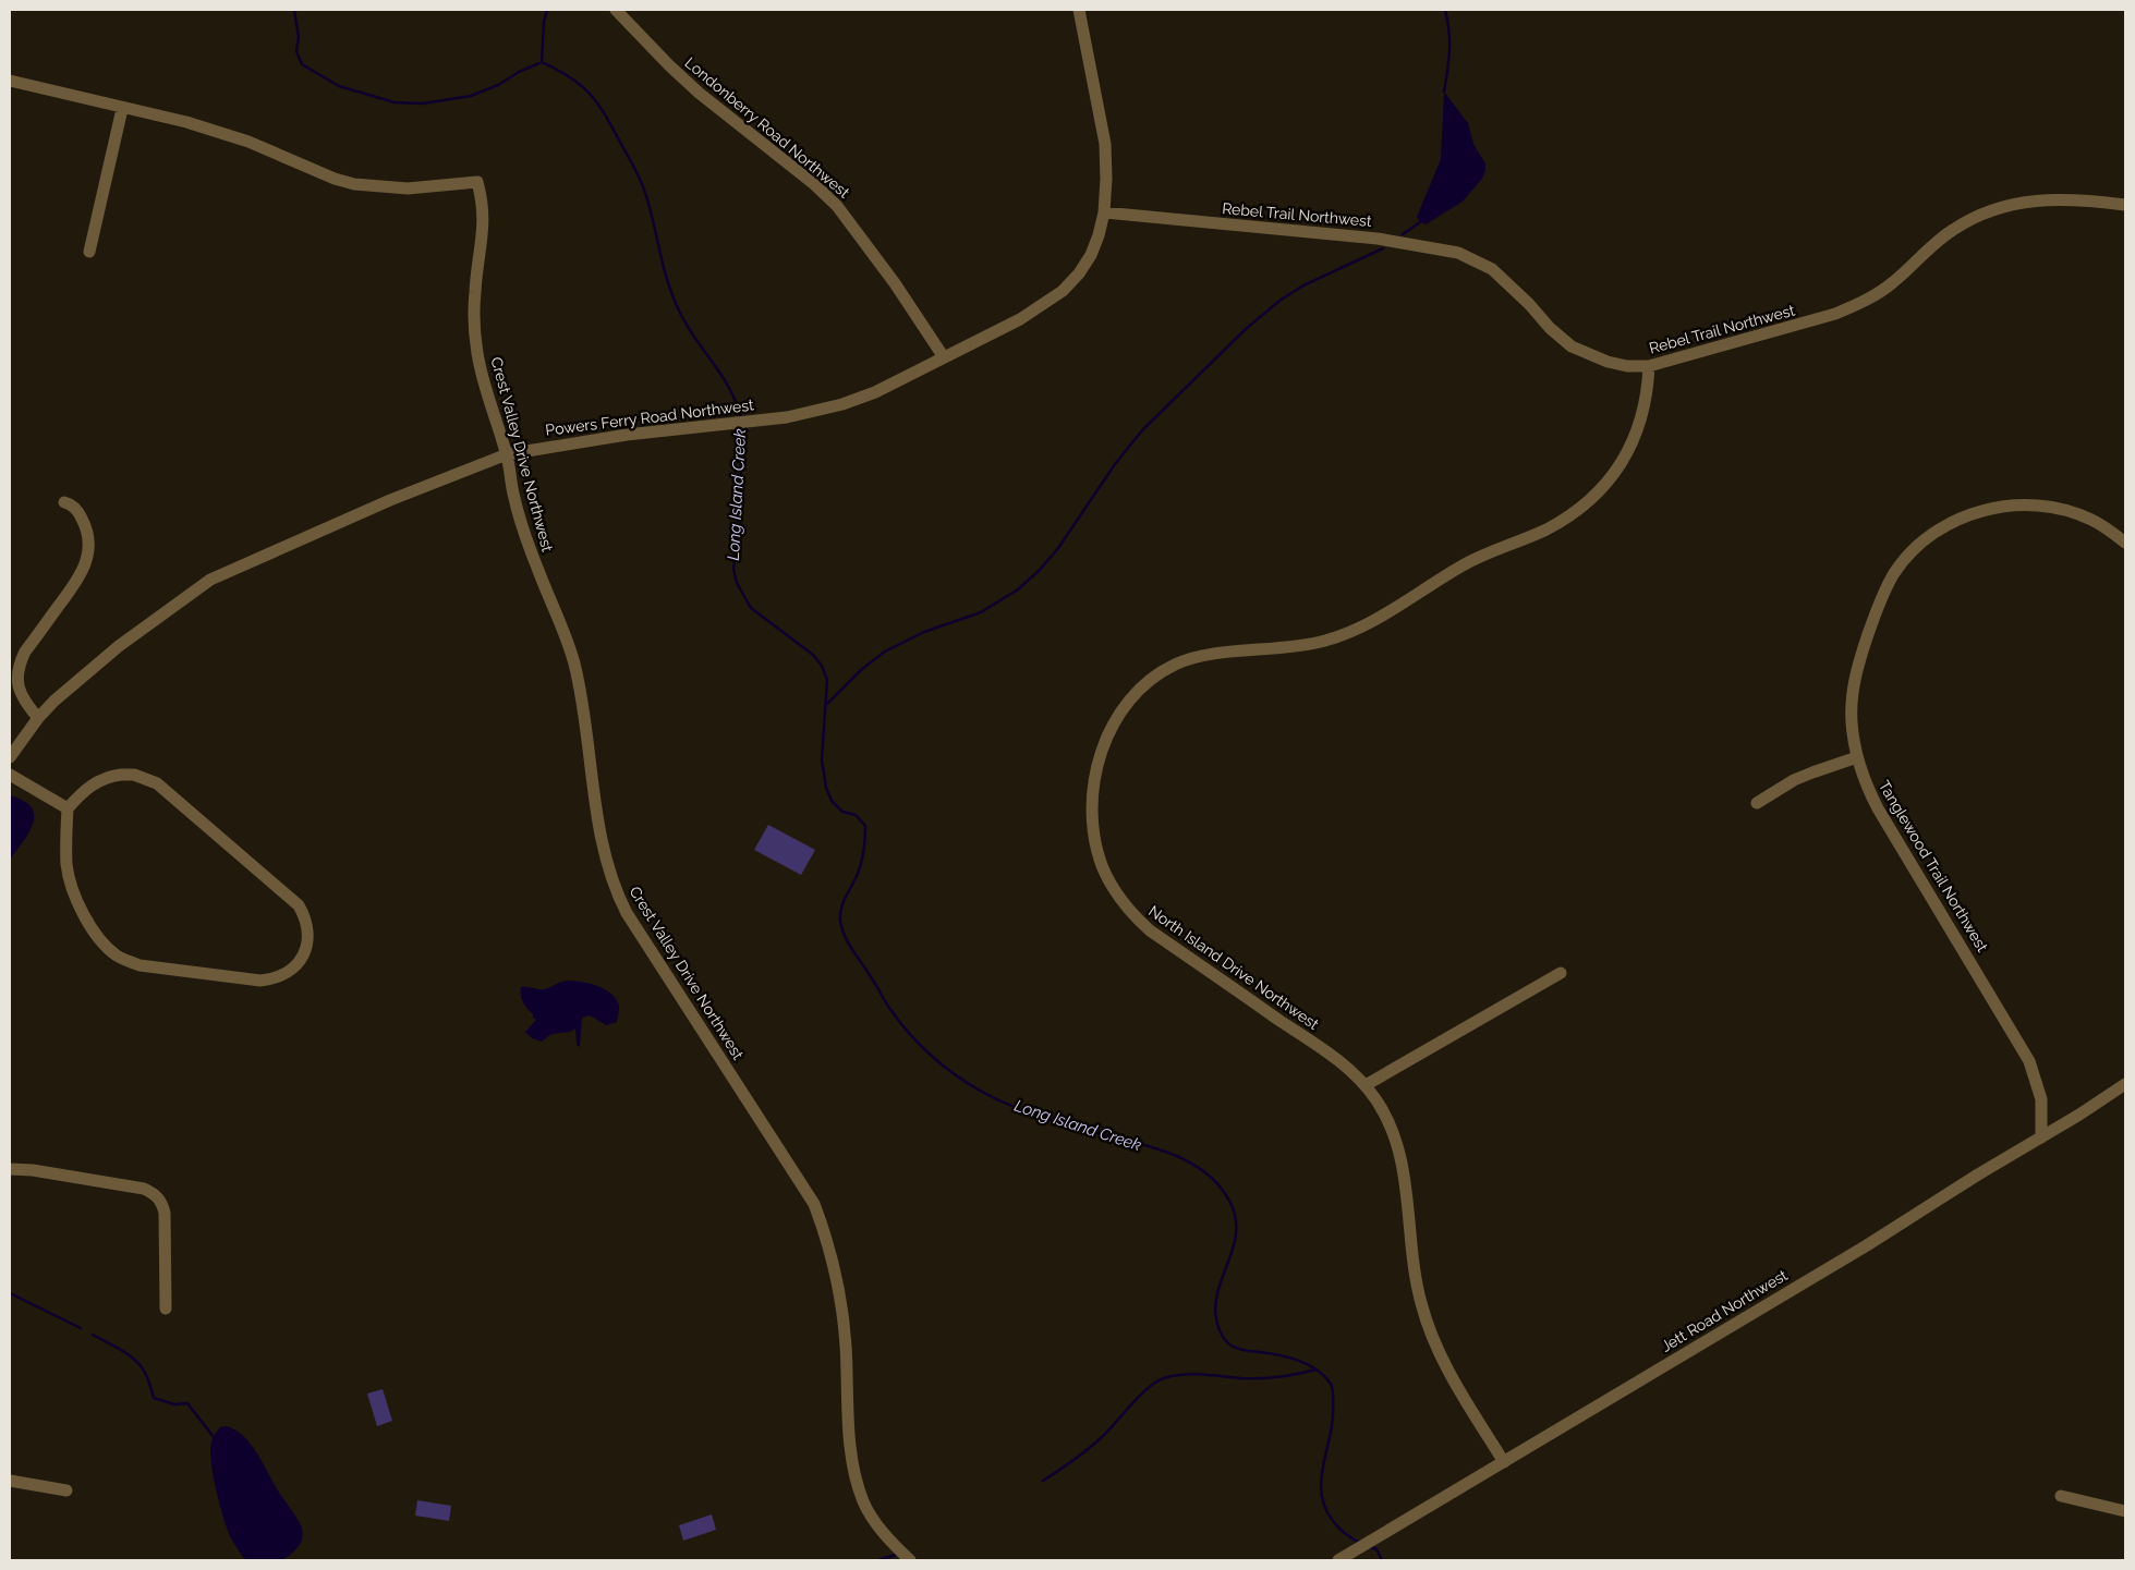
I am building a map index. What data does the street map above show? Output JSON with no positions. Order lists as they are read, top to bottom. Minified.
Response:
{"streets":{"street":["Londonberry Road Northwest","Rebel Trail Northwest","Powers Ferry Road Northwest","Crest Valley Drive Northwest","Tanglewood Trail Northwest","North Island Drive Northwest","Jett Road Northwest"]},"crossings":[["Londonberry Road Northwest","Powers Ferry Road Northwest"],["Rebel Trail Northwest","Powers Ferry Road Northwest"],["Rebel Trail Northwest","North Island Drive Northwest"],["Powers Ferry Road Northwest","Crest Valley Drive Northwest"],["Tanglewood Trail Northwest","Jett Road Northwest"],["North Island Drive Northwest","Jett Road Northwest"]],"water":["Long Island Creek"]}
